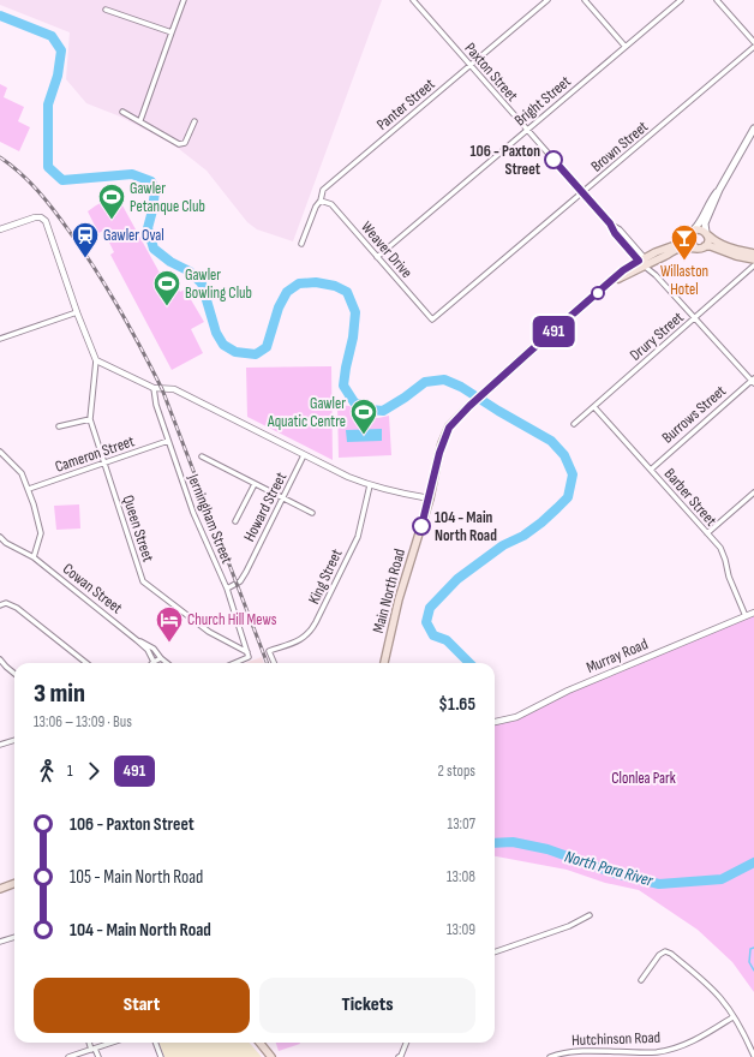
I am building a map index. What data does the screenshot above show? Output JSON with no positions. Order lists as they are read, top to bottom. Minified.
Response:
{"streets":{"main road":["Main North Road"],"street":["Paxton Street","Bright Street","Panter Street","Brown Street","Weaver Drive","Drury Street","Burrows Street","Cameron Street","Barber Street","Howard Street","Jerningham Street","Queen Street","King Street","Cowan Street","Murray Road","Hutchinson Road"]},"crossings":[["Paxton Street","Bright Street"],["Paxton Street","Panter Street"],["Paxton Street","Brown Street"],["Paxton Street","Drury Street"],["Paxton Street","Burrows Street"],["Paxton Street","Main North Road"],["Bright Street","Weaver Drive"],["Panter Street","Weaver Drive"],["Brown Street","Weaver Drive"],["Drury Street","Barber Street"],["Burrows Street","Barber Street"],["Cameron Street","Jerningham Street"],["Cameron Street","Queen Street"],["Barber Street","Murray Road"],["Howard Street","Jerningham Street"],["Jerningham Street","Queen Street"]],"water":["North Para River"],"parks":["Clonlea Park"],"places":{"other":["106 - Paxton Street","104 - Main North Road"],"sports":["Gawler Petanque Club","Gawler Bowling Club","Gawler Aquatic Centre"],"station":["Gawler Oval"],"bar":["Willaston Hotel"],"hotel":["Church Hill Mews"]},"lines":["bus line 491"],"page":{"on_map":"491","heading":["3 min","13:06 – 13:09 · Bus","$1.65"],"legs":["1","491","2 stops"],"list":[{"name":"106 - Paxton Street","value":"13:07"},{"name":"105 - Main North Road","value":"13:08"},{"name":"104 - Main North Road","value":"13:09"}],"buttons":["Start","Tickets"]}}
